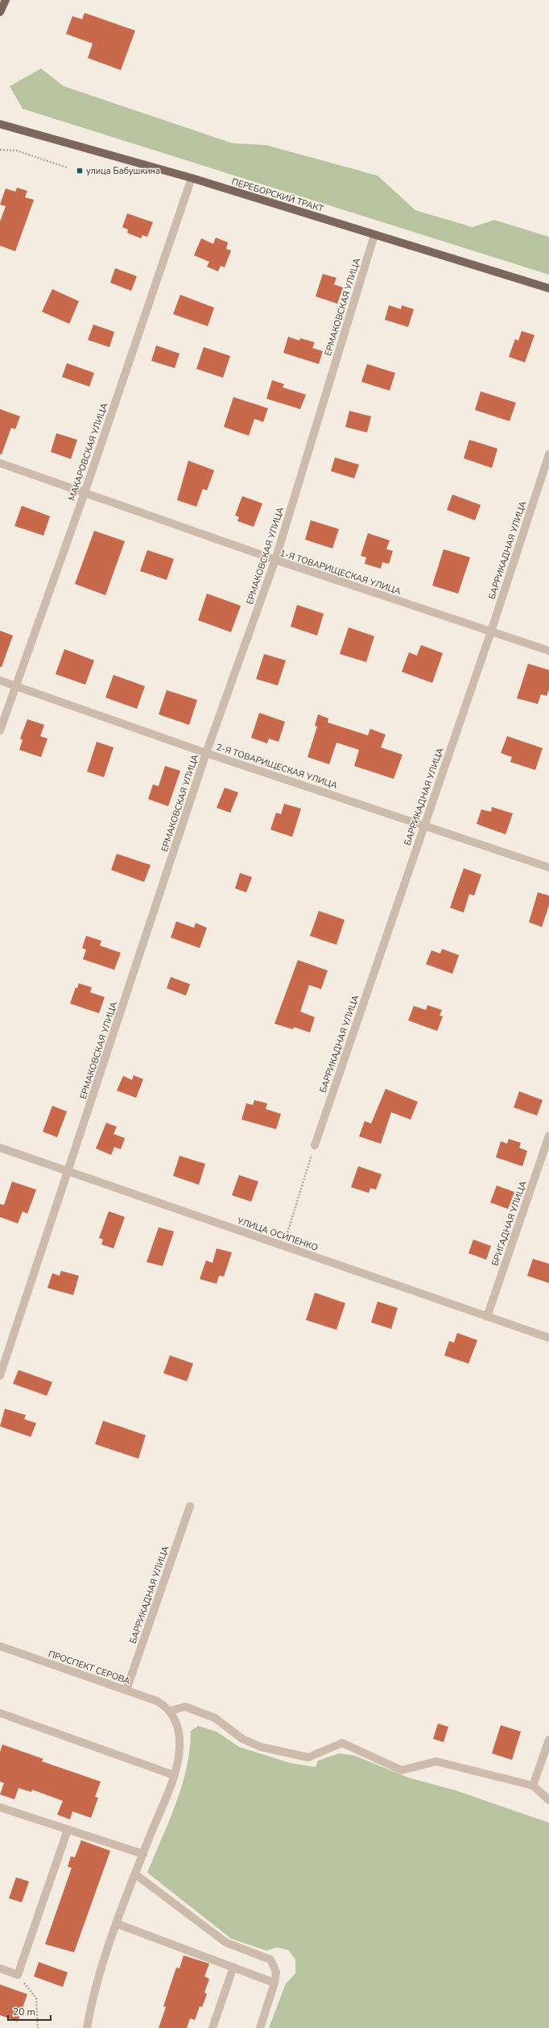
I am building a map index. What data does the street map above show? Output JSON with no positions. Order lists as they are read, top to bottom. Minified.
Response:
{"streets":{"main road":["ПЕРЕБОРСКИЙ ТРАКТ"],"street":["ЕРМАКОВСКАЯ УЛИЦА","МАКАРОВСКАЯ УЛИЦА","БАРРИКАДНАЯ УЛИЦА","1-Я ТОВАРИЩЕСКАЯ УЛИЦА","2-Я ТОВАРИЩЕСКАЯ УЛИЦА","БРИГАДНАЯ УЛИЦА","УЛИЦА ОСИПЕНКО","ПРОСПЕКТ СЕРОВА"]},"crossings":[["ПЕРЕБОРСКИЙ ТРАКТ","ЕРМАКОВСКАЯ УЛИЦА"],["ПЕРЕБОРСКИЙ ТРАКТ","МАКАРОВСКАЯ УЛИЦА"],["ЕРМАКОВСКАЯ УЛИЦА","1-Я ТОВАРИЩЕСКАЯ УЛИЦА"],["ЕРМАКОВСКАЯ УЛИЦА","2-Я ТОВАРИЩЕСКАЯ УЛИЦА"],["ЕРМАКОВСКАЯ УЛИЦА","УЛИЦА ОСИПЕНКО"],["МАКАРОВСКАЯ УЛИЦА","1-Я ТОВАРИЩЕСКАЯ УЛИЦА"],["МАКАРОВСКАЯ УЛИЦА","2-Я ТОВАРИЩЕСКАЯ УЛИЦА"],["БАРРИКАДНАЯ УЛИЦА","1-Я ТОВАРИЩЕСКАЯ УЛИЦА"],["БАРРИКАДНАЯ УЛИЦА","2-Я ТОВАРИЩЕСКАЯ УЛИЦА"],["БАРРИКАДНАЯ УЛИЦА","ПРОСПЕКТ СЕРОВА"],["БРИГАДНАЯ УЛИЦА","УЛИЦА ОСИПЕНКО"]],"places":{"transit":["улица Бабушкина"]},"scale_bar":"20 m"}
